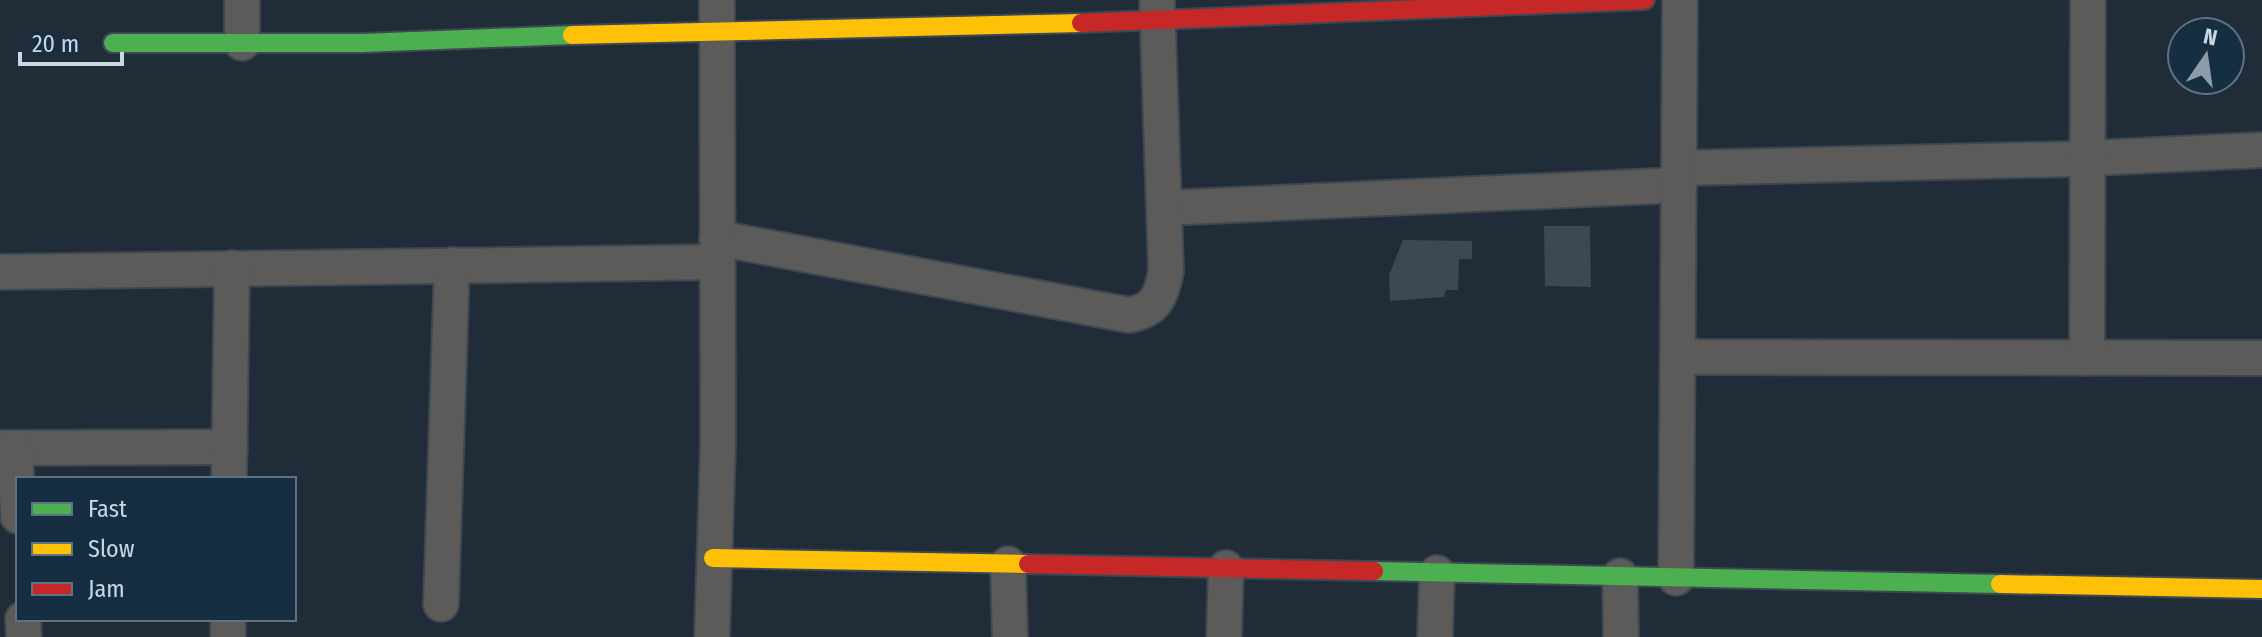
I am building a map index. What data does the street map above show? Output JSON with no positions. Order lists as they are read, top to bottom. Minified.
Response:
{"legend":["Fast","Slow","Jam"],"scale_bar":"20 m","north":"top"}
